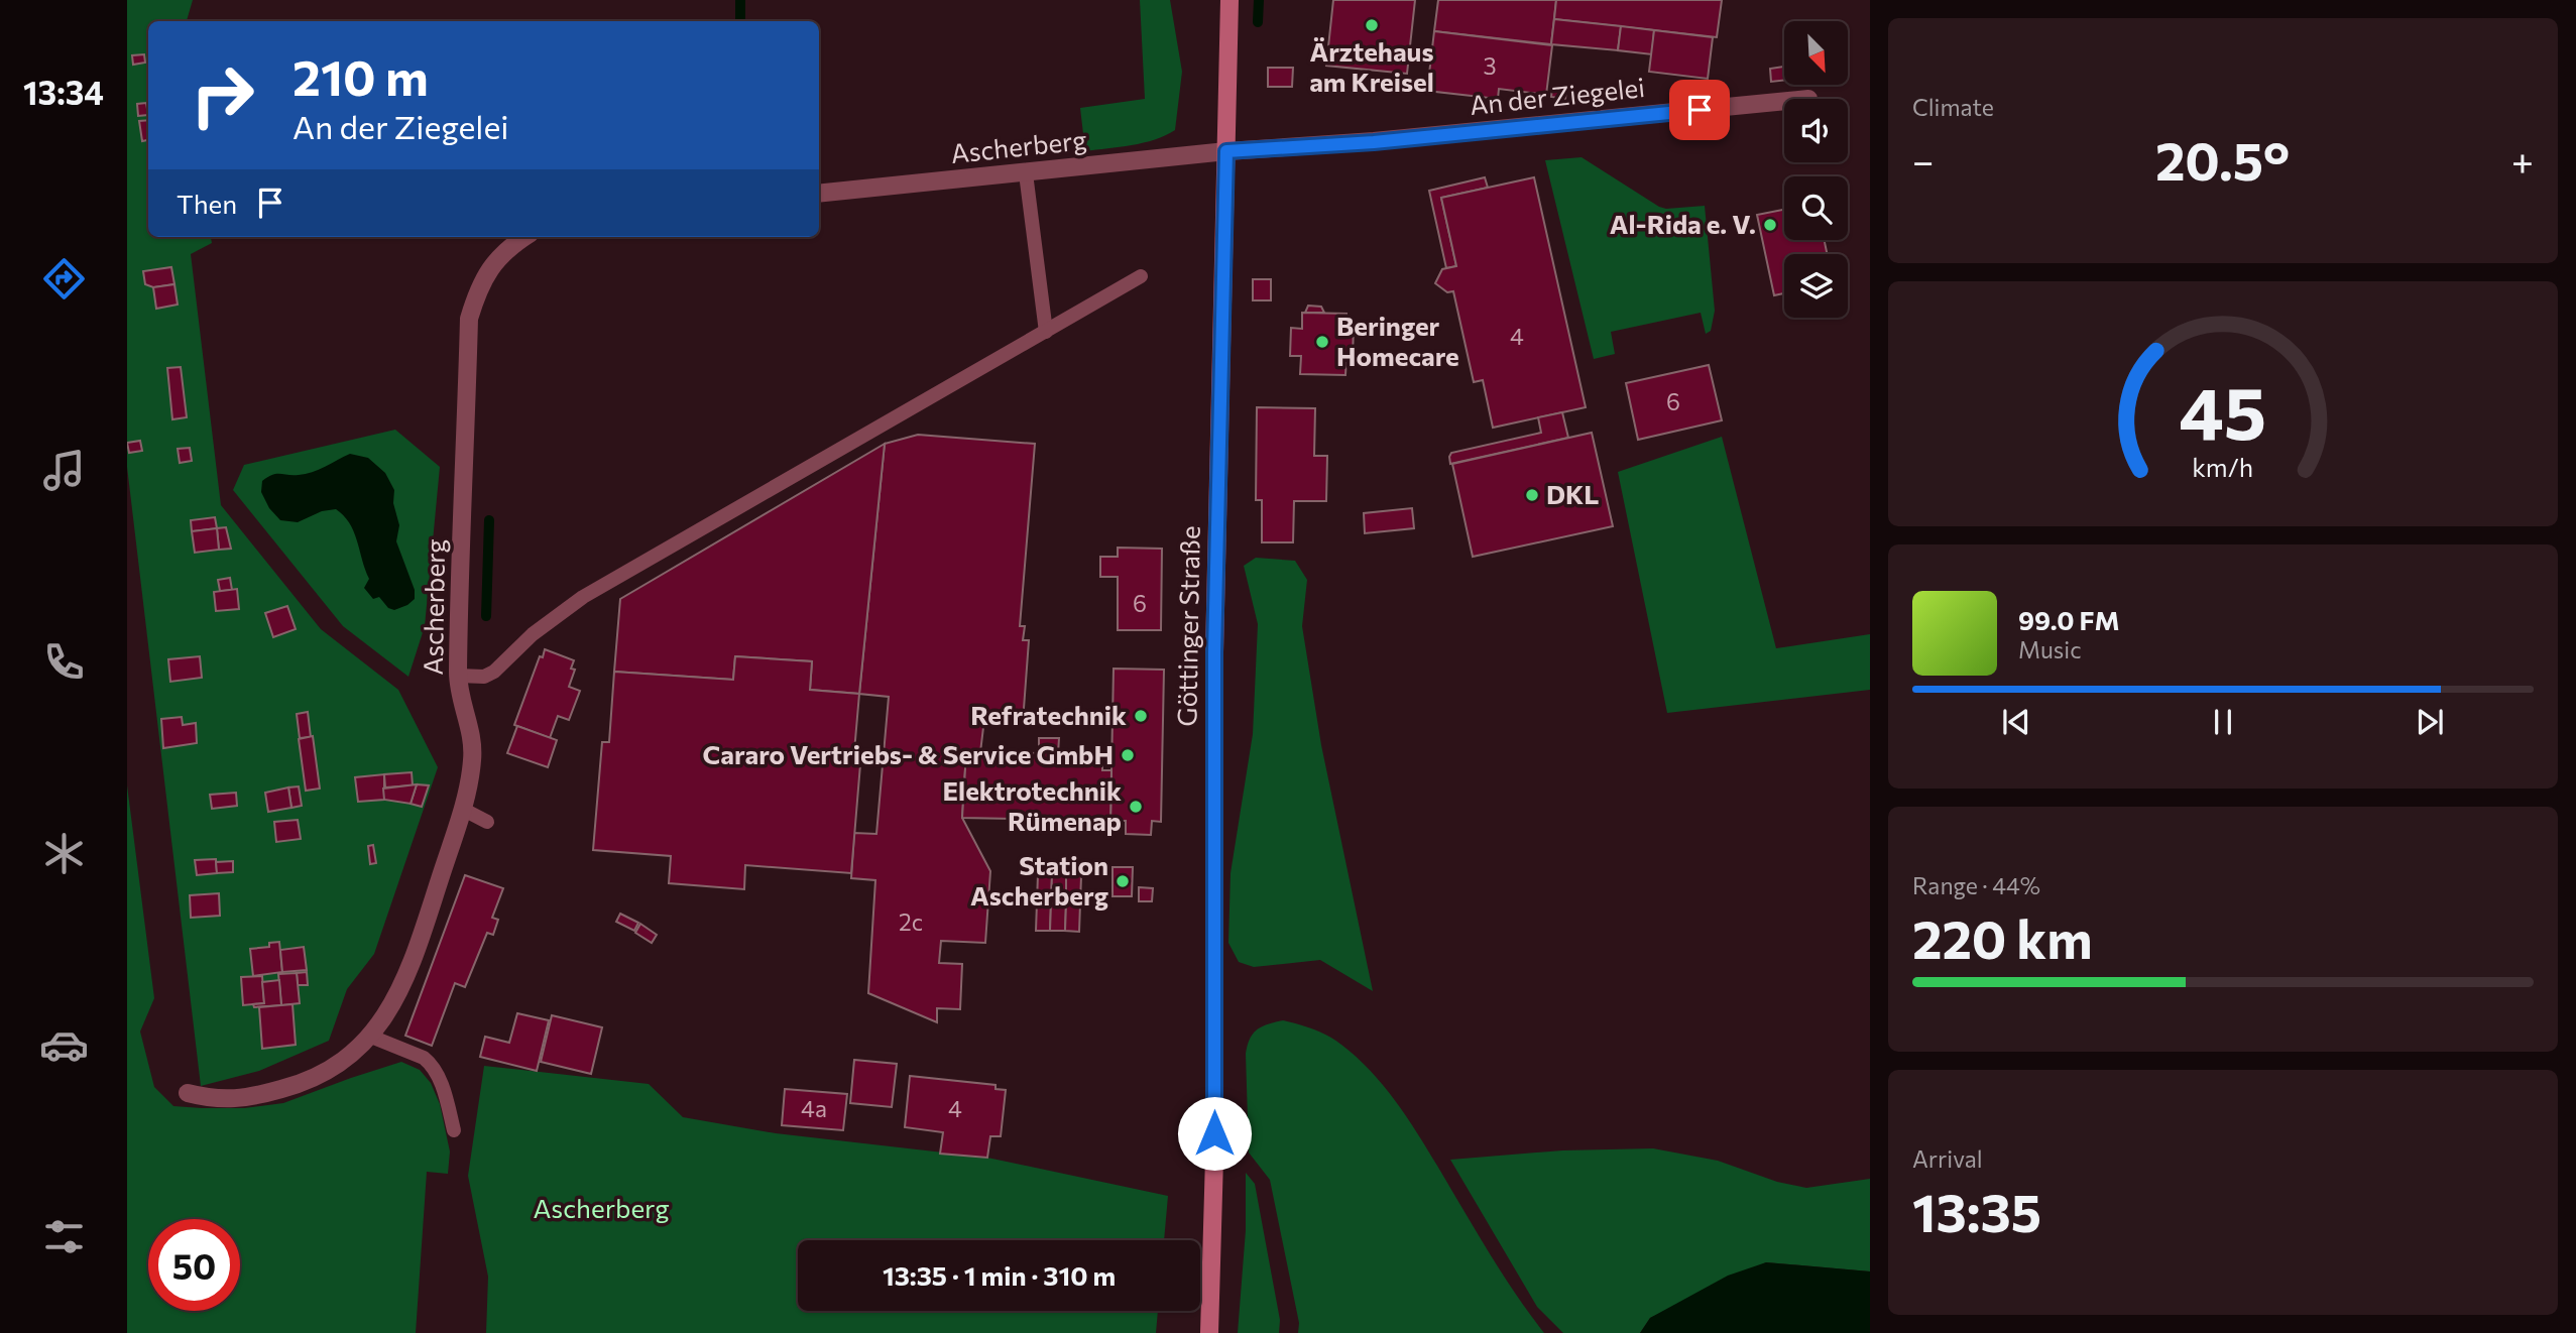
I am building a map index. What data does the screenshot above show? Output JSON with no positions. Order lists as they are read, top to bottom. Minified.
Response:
{"streets":{"main road":["Göttinger Straße"],"street":["An der Ziegelei","Ascherberg"]},"crossings":[["An der Ziegelei","Ascherberg"],["An der Ziegelei","Göttinger Straße"],["Ascherberg","Göttinger Straße"]],"parks":["Ascherberg"],"places":["Ärztehaus am Kreisel","Al-Rida e. V.","Beringer Homecare","DKL","Refratechnik","Cararo Vertriebs- & Service GmbH","Elektrotechnik Rümenap","Station Ascherberg"],"house_numbers":["3","4","6","6","2c","4a","4"],"north":"bottom right","page":{"tabs":"13:34","tile":["Climate",["Range · 44%","220 km"],["Arrival","13:35"]],"turn":["210 m","An der Ziegelei"],"heat":["−","20.5°","+"],"then":"Then","song":["99.0 FM","Music"],"limit":"50","trip":"13:35 · 1 min · 310 m","gauge":["45","km/h"]}}
